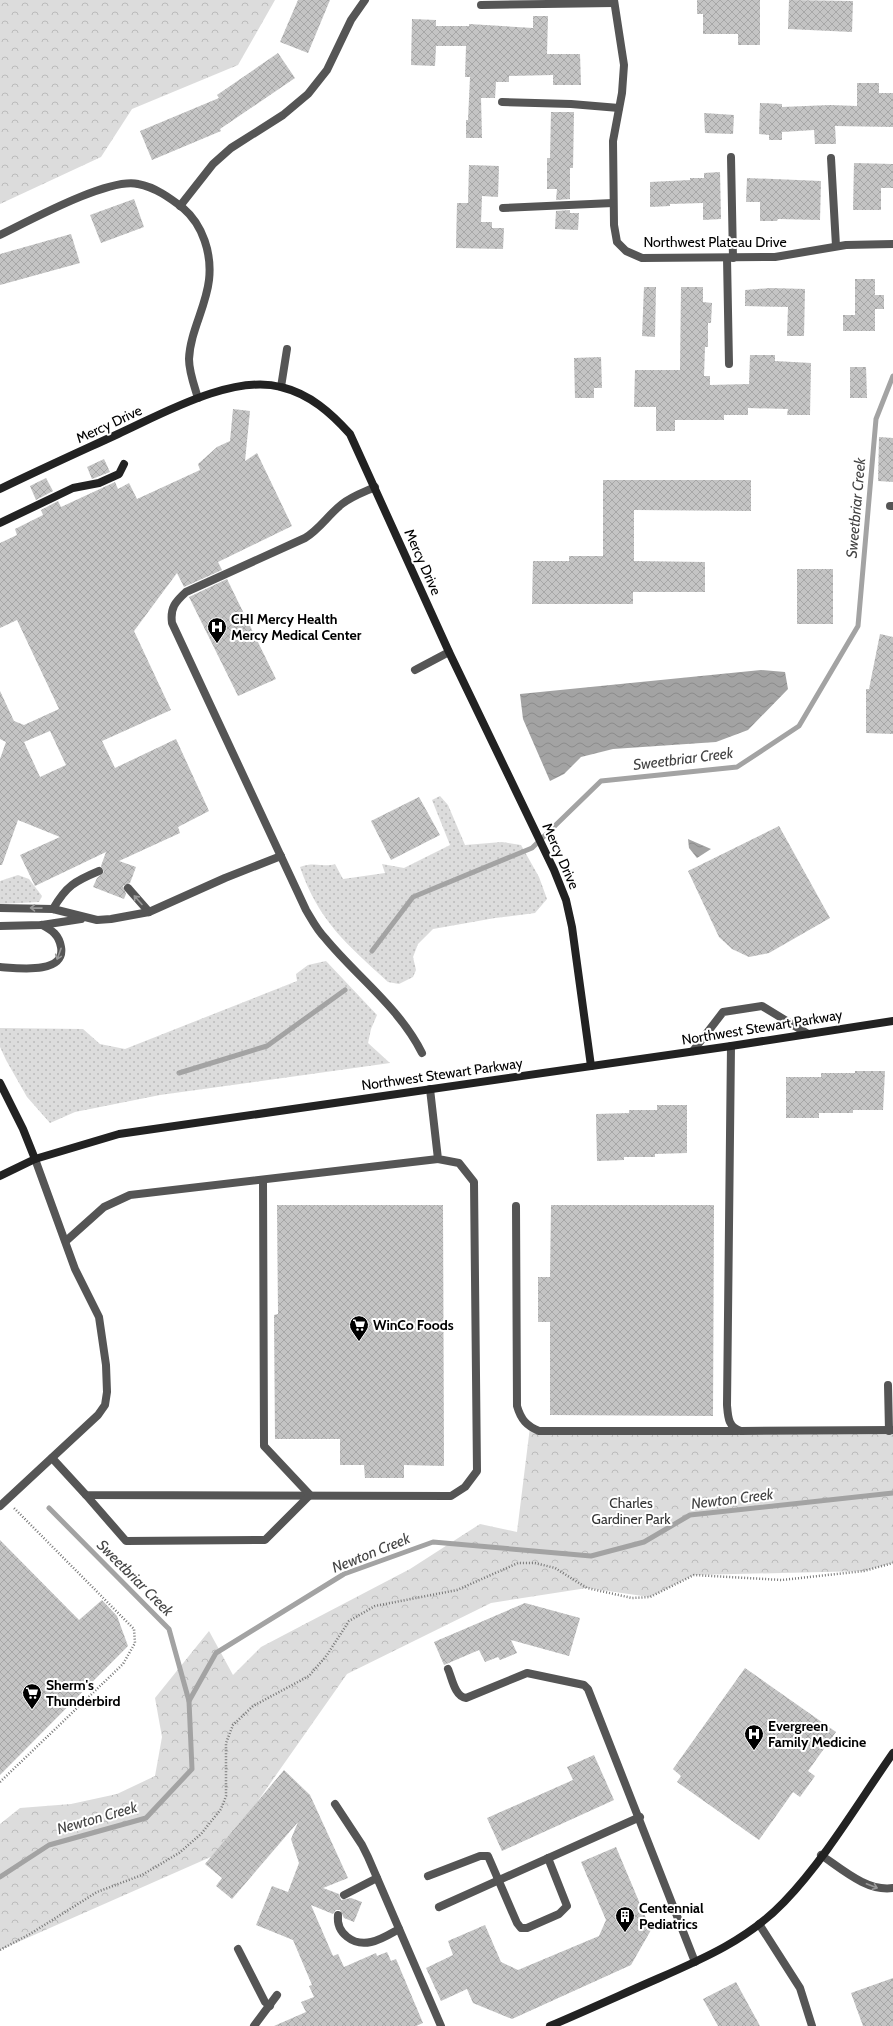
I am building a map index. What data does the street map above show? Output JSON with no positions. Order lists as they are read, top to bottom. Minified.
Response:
{"streets":{"street":["Northwest Plateau Drive","Mercy Drive","Northwest Stewart Parkway"]},"crossings":[["Mercy Drive","Northwest Stewart Parkway"]],"water":["Sweetbriar Creek","Newton Creek"],"parks":["Charles Gardiner Park"],"places":{"hospital":["CHI Mercy Health Mercy Medical Center","Evergreen Family Medicine"],"supermarket":["WinCo Foods","Sherm's Thunderbird"],"building":["Centennial Pediatrics"]}}
